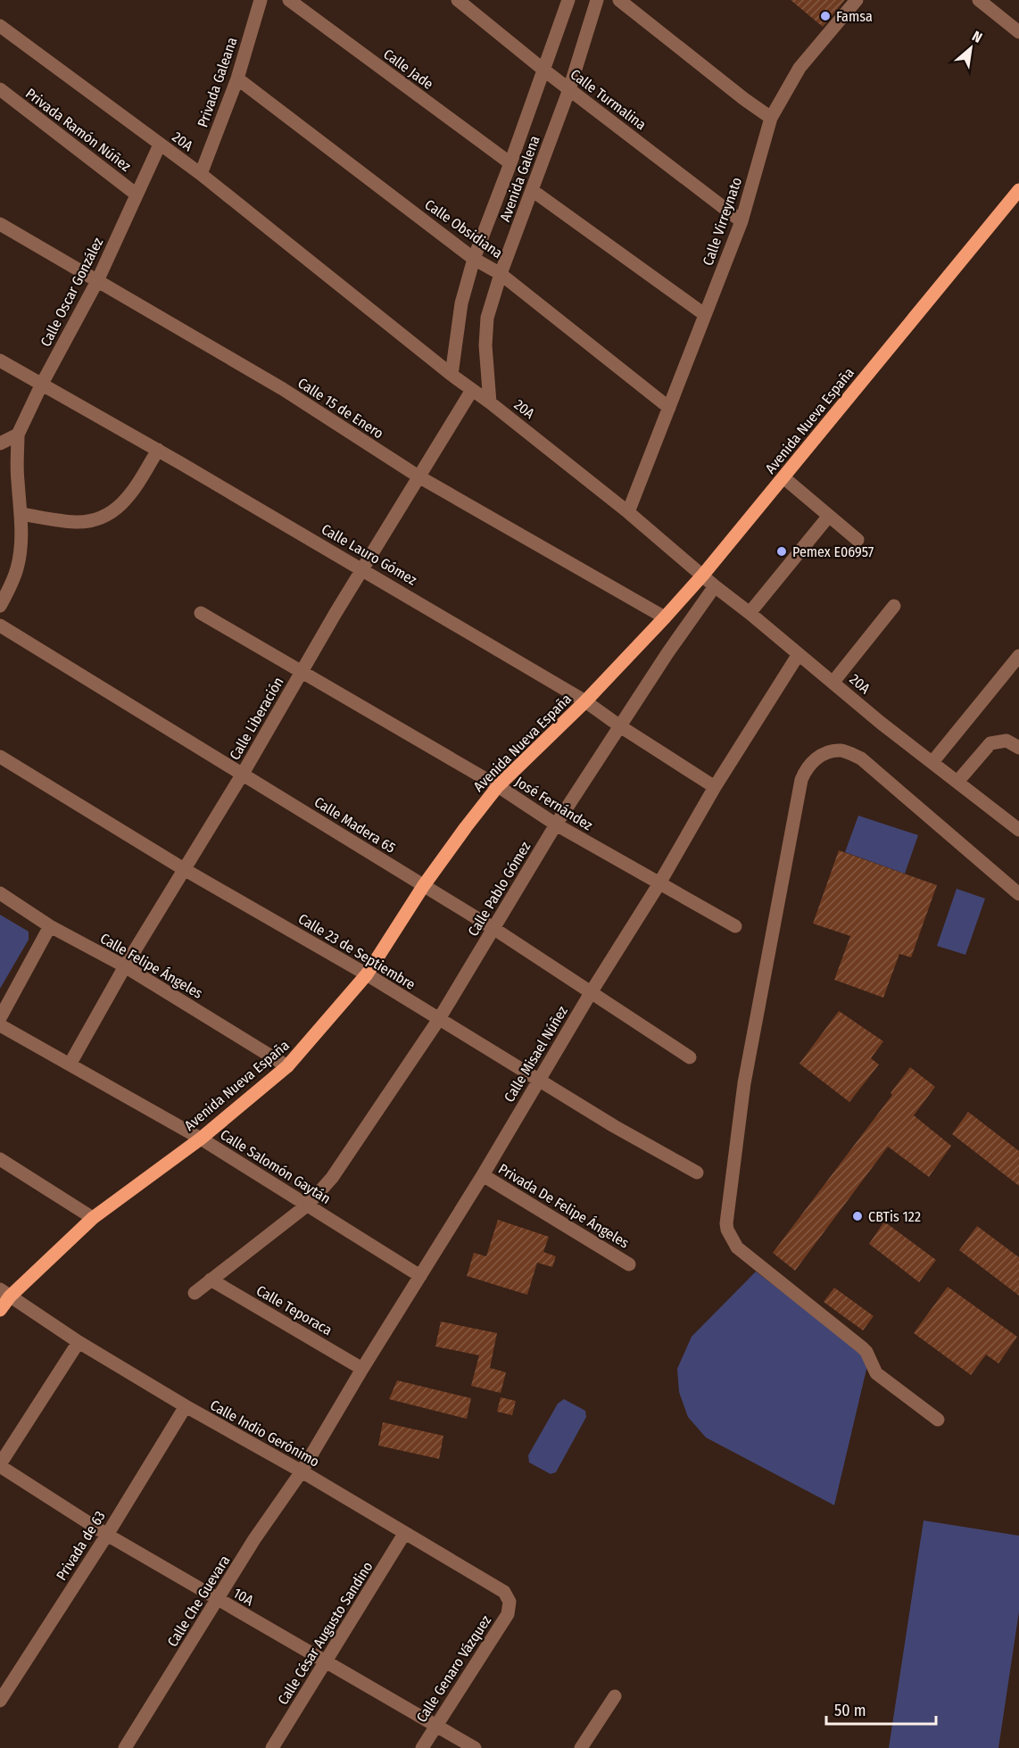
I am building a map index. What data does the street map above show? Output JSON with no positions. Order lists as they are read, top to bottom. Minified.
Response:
{"streets":{"main road":["Avenida Nueva España"],"street":["Calle Jade","Privada Galeana","Calle Turmalina","Privada Ramón Núñez","20A","Avenida Galena","Calle Virreynato","Calle Obsidiana","Calle Oscar González","Calle 15 de Enero","Calle Lauro Gómez","Calle Liberación","José Fernández","Calle Madera 65","Calle Pablo Gómez","Calle 23 de Septiembre","Calle Felipe Ángeles","Calle Misael Núñez","Calle Salomón Gaytán","Privada De Felipe Ángeles","Calle Teporaca","Calle Indio Gerónimo","Privada de 63","10A","Calle Che Guevara","Calle César Augusto Sandino","Calle Genaro Vázquez"]},"crossings":[["Calle Jade","Avenida Galena"],["Privada Galeana","20A"],["Privada Galeana","Calle Obsidiana"],["Calle Turmalina","Avenida Galena"],["Calle Turmalina","Calle Virreynato"],["Privada Ramón Núñez","Calle Oscar González"],["20A","Avenida Galena"],["20A","Calle Virreynato"],["20A","Calle Oscar González"],["20A","Avenida Nueva España"],["20A","Calle Liberación"],["20A","Calle Pablo Gómez"],["20A","Calle Misael Núñez"],["Avenida Galena","Calle Obsidiana"],["Calle Virreynato","Calle Obsidiana"],["Calle Oscar González","Calle 15 de Enero"],["Calle Oscar González","Calle Lauro Gómez"],["Calle 15 de Enero","Avenida Nueva España"],["Calle 15 de Enero","Calle Liberación"],["Avenida Nueva España","Calle Lauro Gómez"],["Avenida Nueva España","José Fernández"],["Avenida Nueva España","Calle Madera 65"],["Avenida Nueva España","Calle 23 de Septiembre"],["Avenida Nueva España","Calle Felipe Ángeles"],["Avenida Nueva España","Calle Salomón Gaytán"],["Avenida Nueva España","Calle Indio Gerónimo"],["Calle Lauro Gómez","Calle Liberación"],["Calle Lauro Gómez","Calle Pablo Gómez"],["Calle Lauro Gómez","Calle Misael Núñez"],["Calle Liberación","José Fernández"],["Calle Liberación","Calle Madera 65"],["Calle Liberación","Calle 23 de Septiembre"],["Calle Liberación","Calle Felipe Ángeles"],["Calle Liberación","Calle Salomón Gaytán"],["José Fernández","Calle Pablo Gómez"],["José Fernández","Calle Misael Núñez"],["Calle Madera 65","Calle Pablo Gómez"],["Calle Madera 65","Calle Misael Núñez"],["Calle Pablo Gómez","Calle 23 de Septiembre"],["Calle Pablo Gómez","Calle Salomón Gaytán"],["Calle 23 de Septiembre","Calle Misael Núñez"],["Calle Misael Núñez","Calle Salomón Gaytán"],["Calle Misael Núñez","Privada De Felipe Ángeles"],["Calle Misael Núñez","Calle Teporaca"],["Calle Misael Núñez","Calle Indio Gerónimo"],["Calle Misael Núñez","Calle Che Guevara"],["Calle Indio Gerónimo","Privada de 63"],["Calle Indio Gerónimo","Calle Che Guevara"],["Calle Indio Gerónimo","Calle César Augusto Sandino"],["Calle Indio Gerónimo","Calle Genaro Vázquez"],["Privada de 63","10A"],["10A","Calle Che Guevara"],["10A","Calle César Augusto Sandino"],["10A","Calle Genaro Vázquez"]],"places":["Famsa","Pemex E06957","CBTis 122"],"scale_bar":"50 m","north":"top right"}
